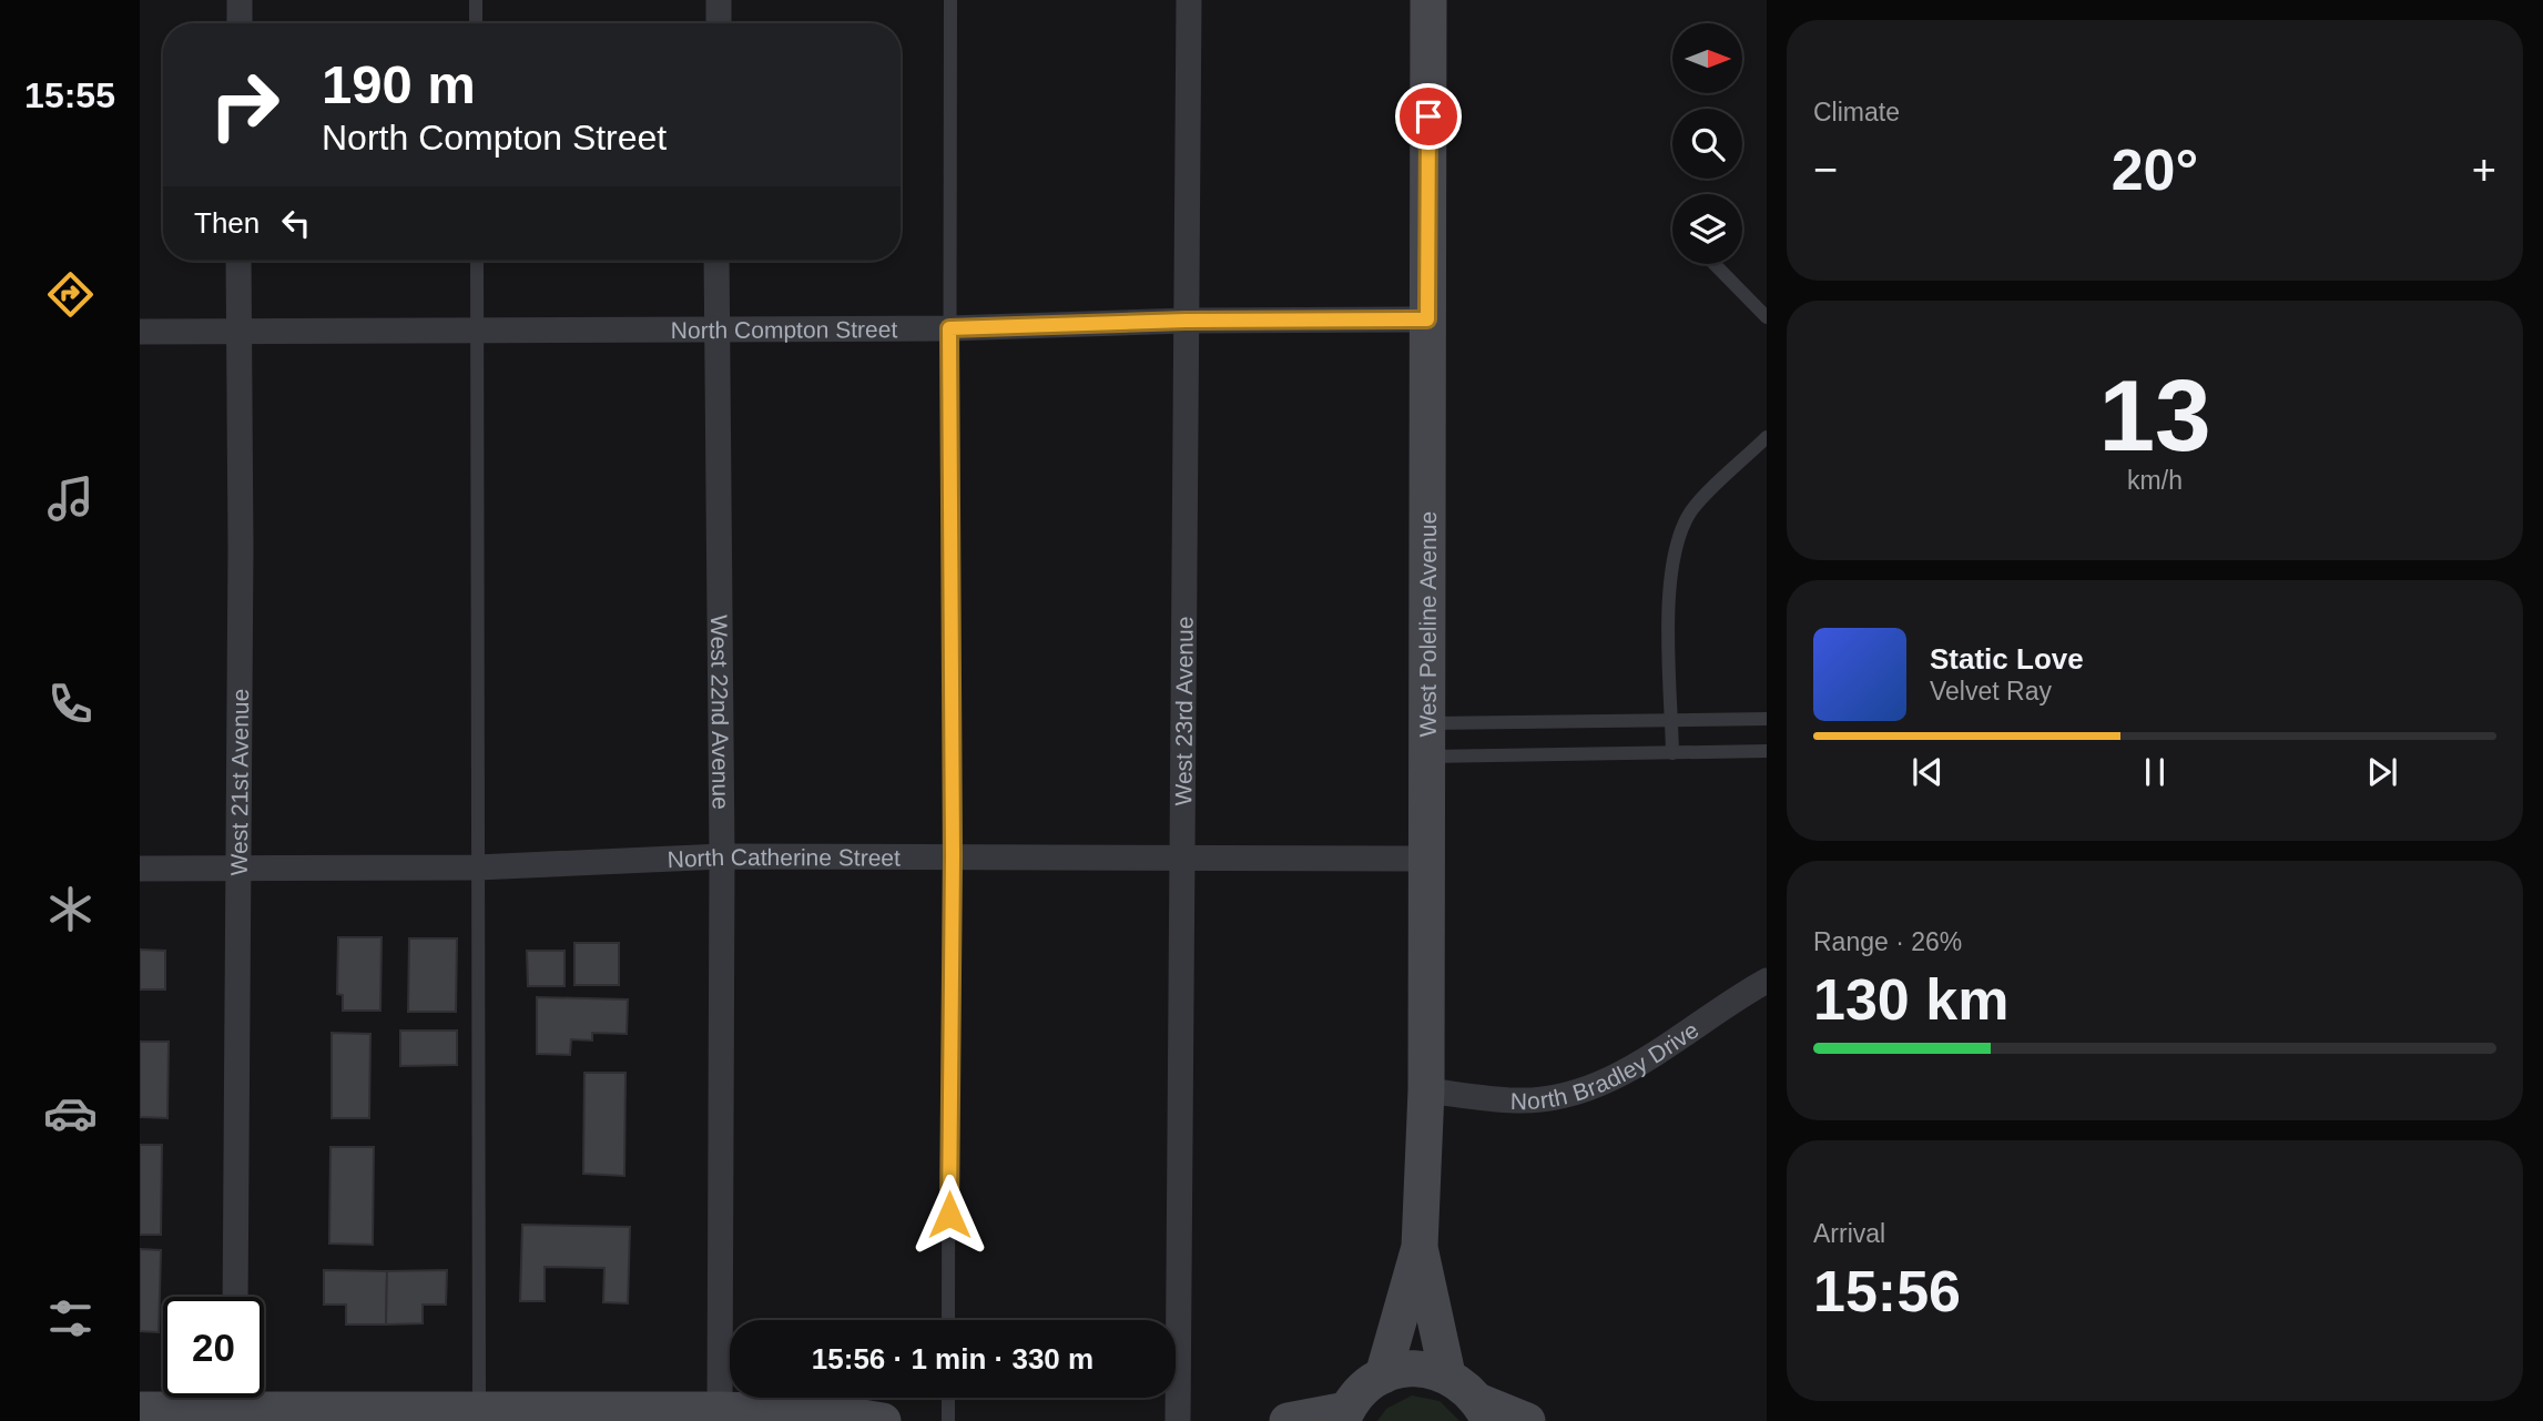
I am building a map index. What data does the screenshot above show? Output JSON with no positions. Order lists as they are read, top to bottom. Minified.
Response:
{"streets":{"street":["North Compton Street","West Poleline Avenue","West 23rd Avenue","West 22nd Avenue","West 21st Avenue","North Catherine Street","North Bradley Drive"]},"crossings":[["North Compton Street","West Poleline Avenue"],["North Compton Street","West 23rd Avenue"],["North Compton Street","West 22nd Avenue"],["North Compton Street","West 21st Avenue"],["West Poleline Avenue","North Catherine Street"],["West Poleline Avenue","North Bradley Drive"],["West 23rd Avenue","North Catherine Street"],["West 22nd Avenue","North Catherine Street"],["West 21st Avenue","North Catherine Street"]],"north":"right","page":{"tabs":"15:55","tile":["Climate",["13","km/h"],["Range · 26%","130 km"],["Arrival","15:56"]],"turn":["190 m","North Compton Street"],"heat":["−","20°","+"],"then":"Then","song":["Static Love","Velvet Ray"],"limit":"20","trip":"15:56 · 1 min · 330 m"}}
